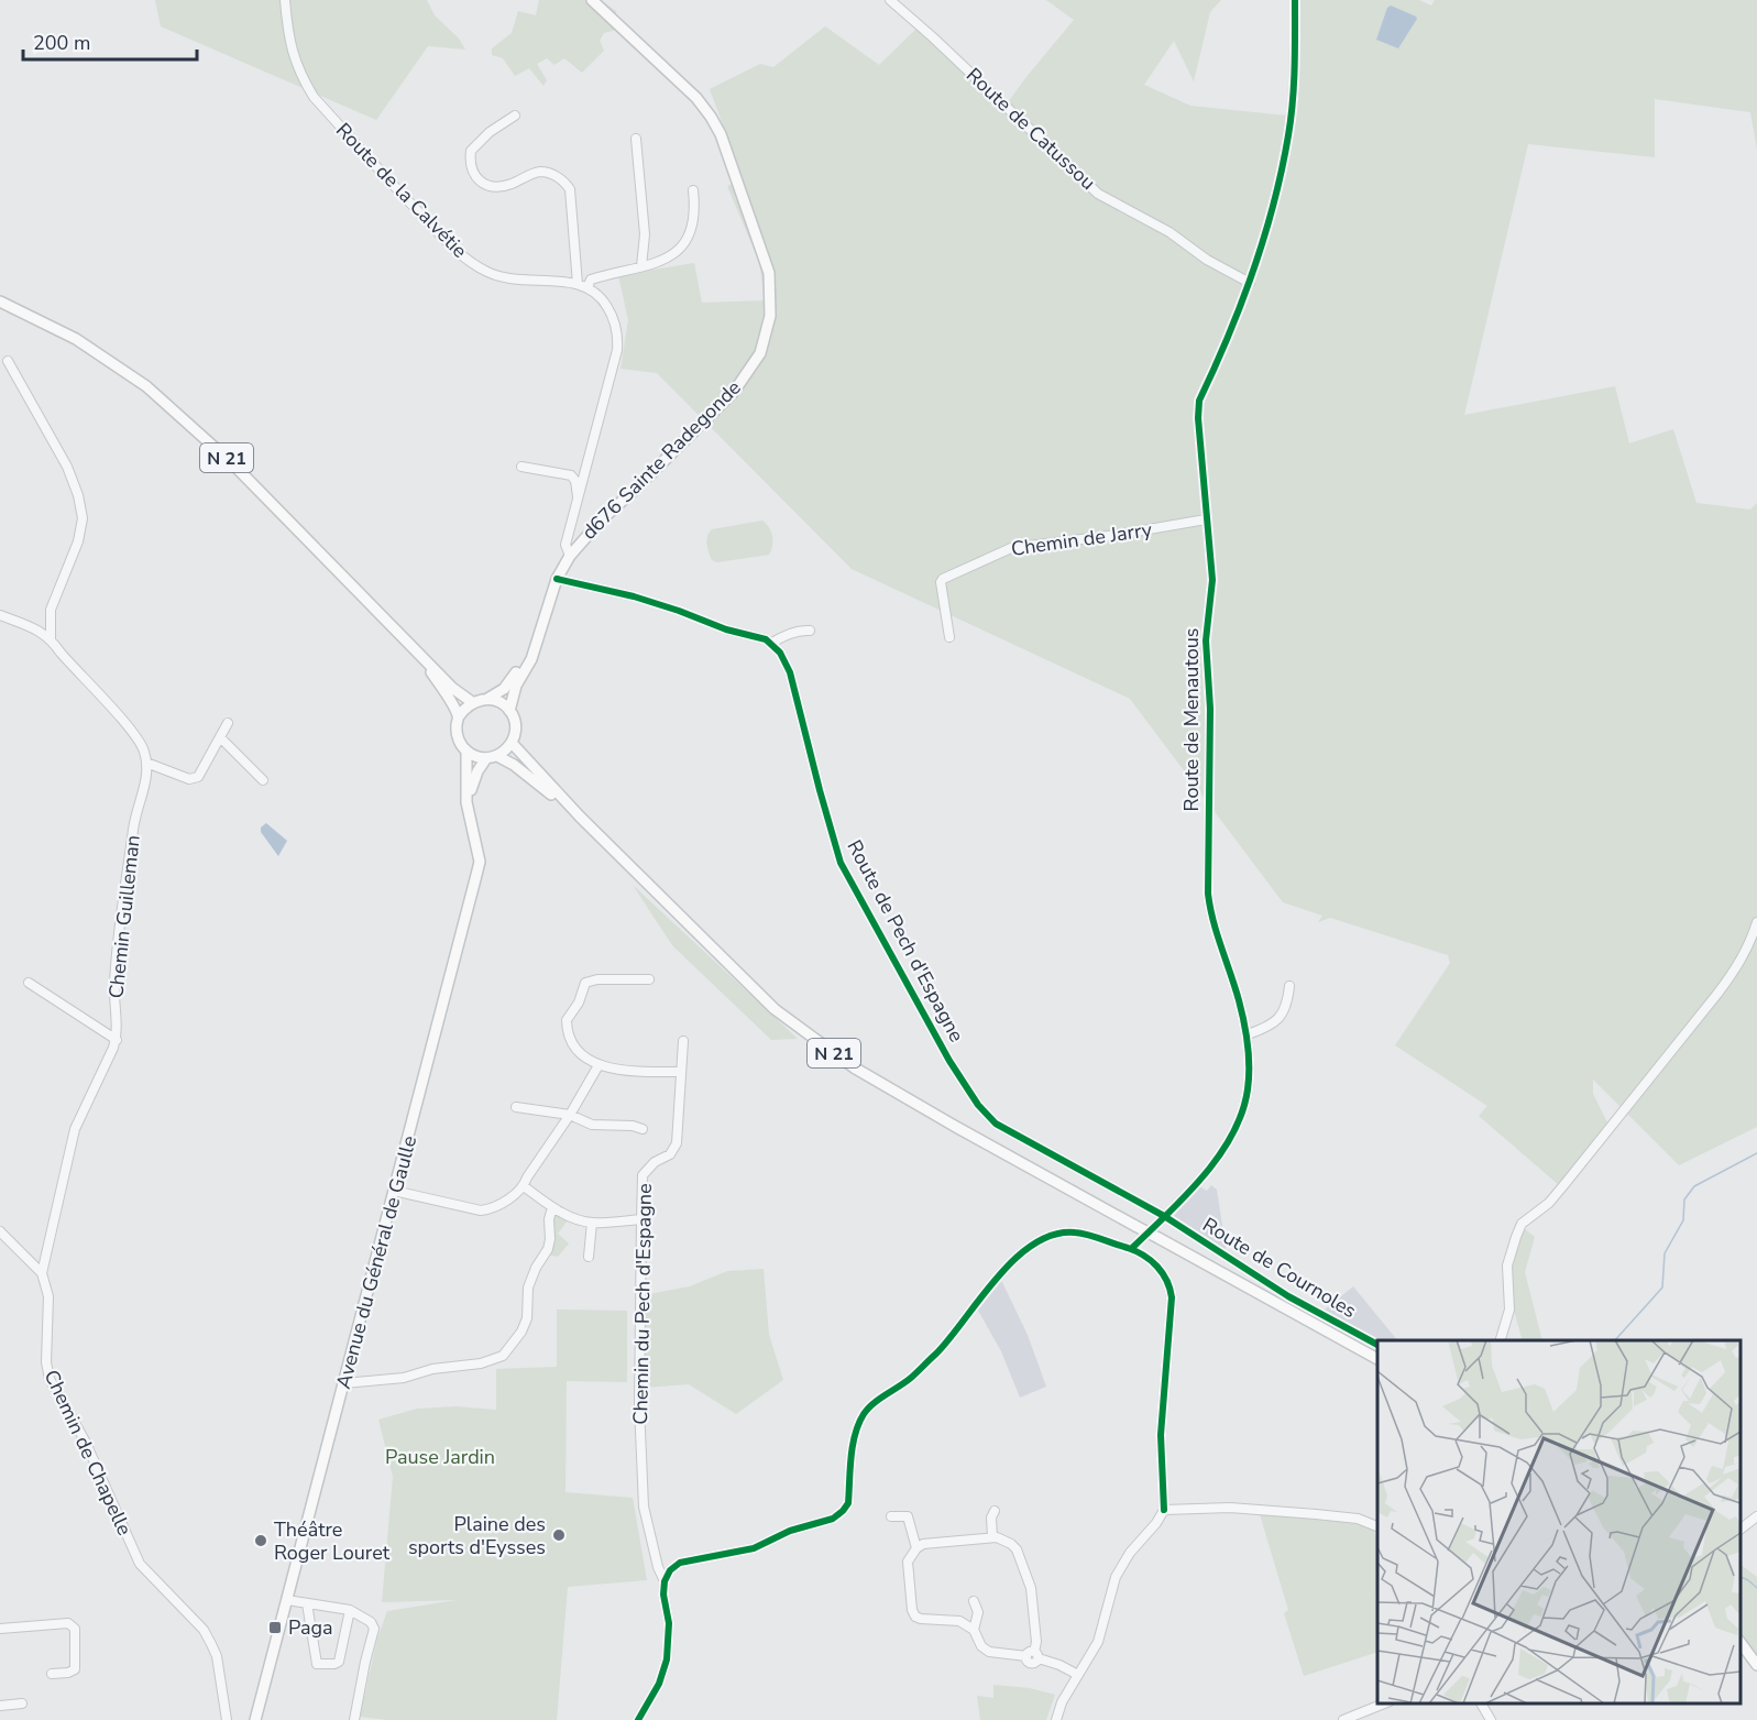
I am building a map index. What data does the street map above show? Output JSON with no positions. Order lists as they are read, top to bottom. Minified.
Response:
{"streets":{"main road":["N 21","d676 Sainte Radegonde","Avenue du Général de Gaulle"],"street":["Route de Catussou","Route de la Calvétie","Chemin de Jarry","Route de Menautous","Chemin Guilleman","Route de Pech d'Espagne","Route de Cournoles","Chemin du Pech d'Espagne","Chemin de Chapelle"]},"crossings":[["Route de Catussou","Route de Menautous"],["Route de la Calvétie","d676 Sainte Radegonde"],["N 21","Avenue du Général de Gaulle"],["Chemin de Jarry","Route de Menautous"],["Route de Menautous","Route de Pech d'Espagne"],["Route de Menautous","Route de Cournoles"],["Chemin Guilleman","Chemin de Chapelle"],["Route de Pech d'Espagne","Route de Cournoles"]],"parks":["Pause Jardin"],"places":{"other":["Plaine des sports d'Eysses","Théâtre Roger Louret"],"transit":["Paga"]},"scale_bar":"200 m"}
